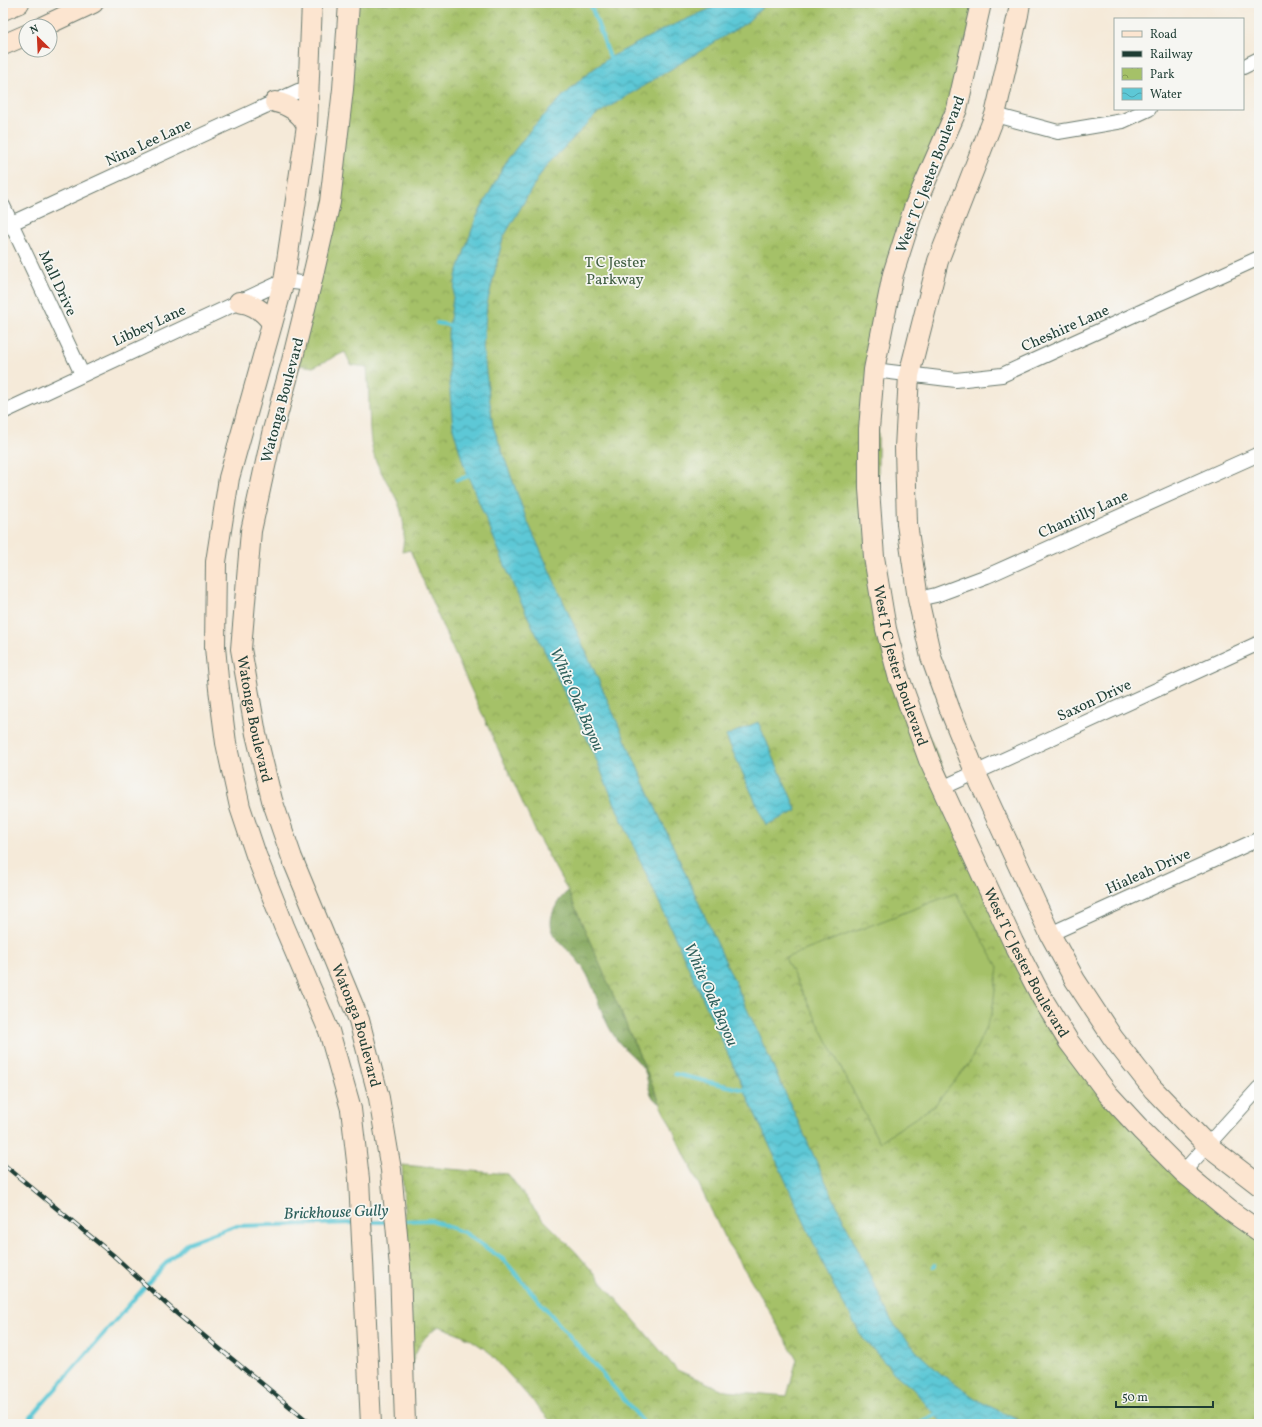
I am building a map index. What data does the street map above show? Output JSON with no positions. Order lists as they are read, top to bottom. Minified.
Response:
{"streets":{"main road":["West T C Jester Boulevard","Watonga Boulevard"],"street":["Nina Lee Lane","Mall Drive","Libbey Lane","Cheshire Lane","Chantilly Lane","Saxon Drive","Hialeah Drive"]},"crossings":[["Nina Lee Lane","Mall Drive"],["Nina Lee Lane","Watonga Boulevard"],["West T C Jester Boulevard","Cheshire Lane"],["West T C Jester Boulevard","Chantilly Lane"],["West T C Jester Boulevard","Saxon Drive"],["West T C Jester Boulevard","Hialeah Drive"],["Mall Drive","Libbey Lane"],["Libbey Lane","Watonga Boulevard"]],"water":["White Oak Bayou","Brickhouse Gully"],"parks":["T C Jester Parkway"],"legend":["Road","Railway","Park","Water"],"scale_bar":"50 m","north":"top left"}
